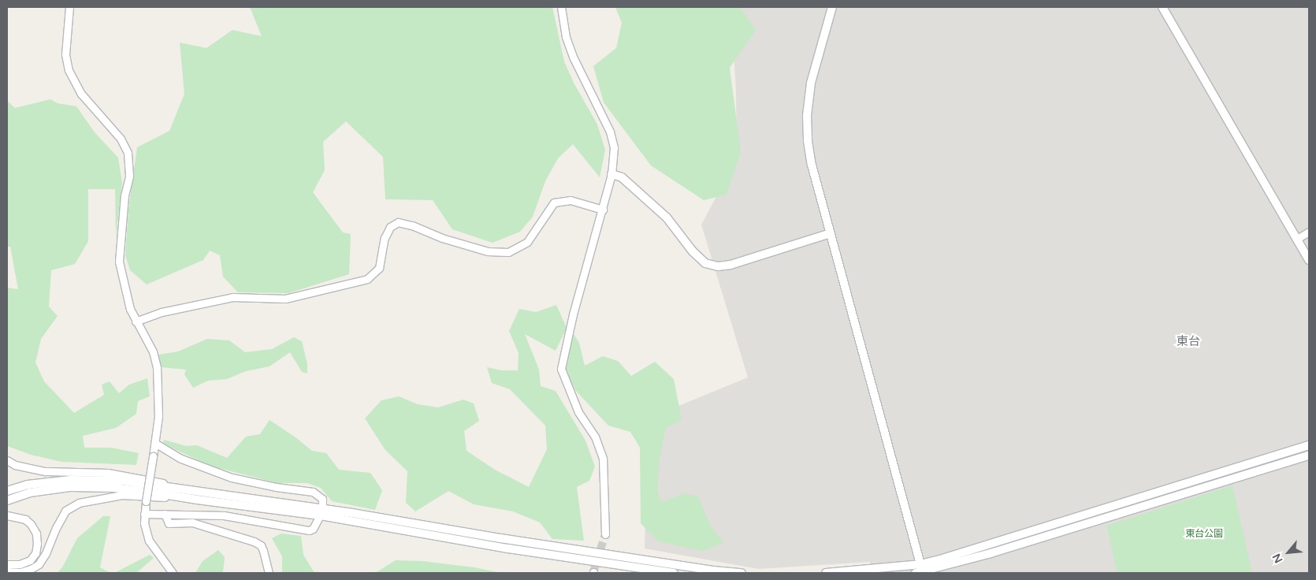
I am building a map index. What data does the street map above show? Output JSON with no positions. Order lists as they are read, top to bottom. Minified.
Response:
{"districts":["東台"],"parks":["東台公園"],"north":"bottom left"}
